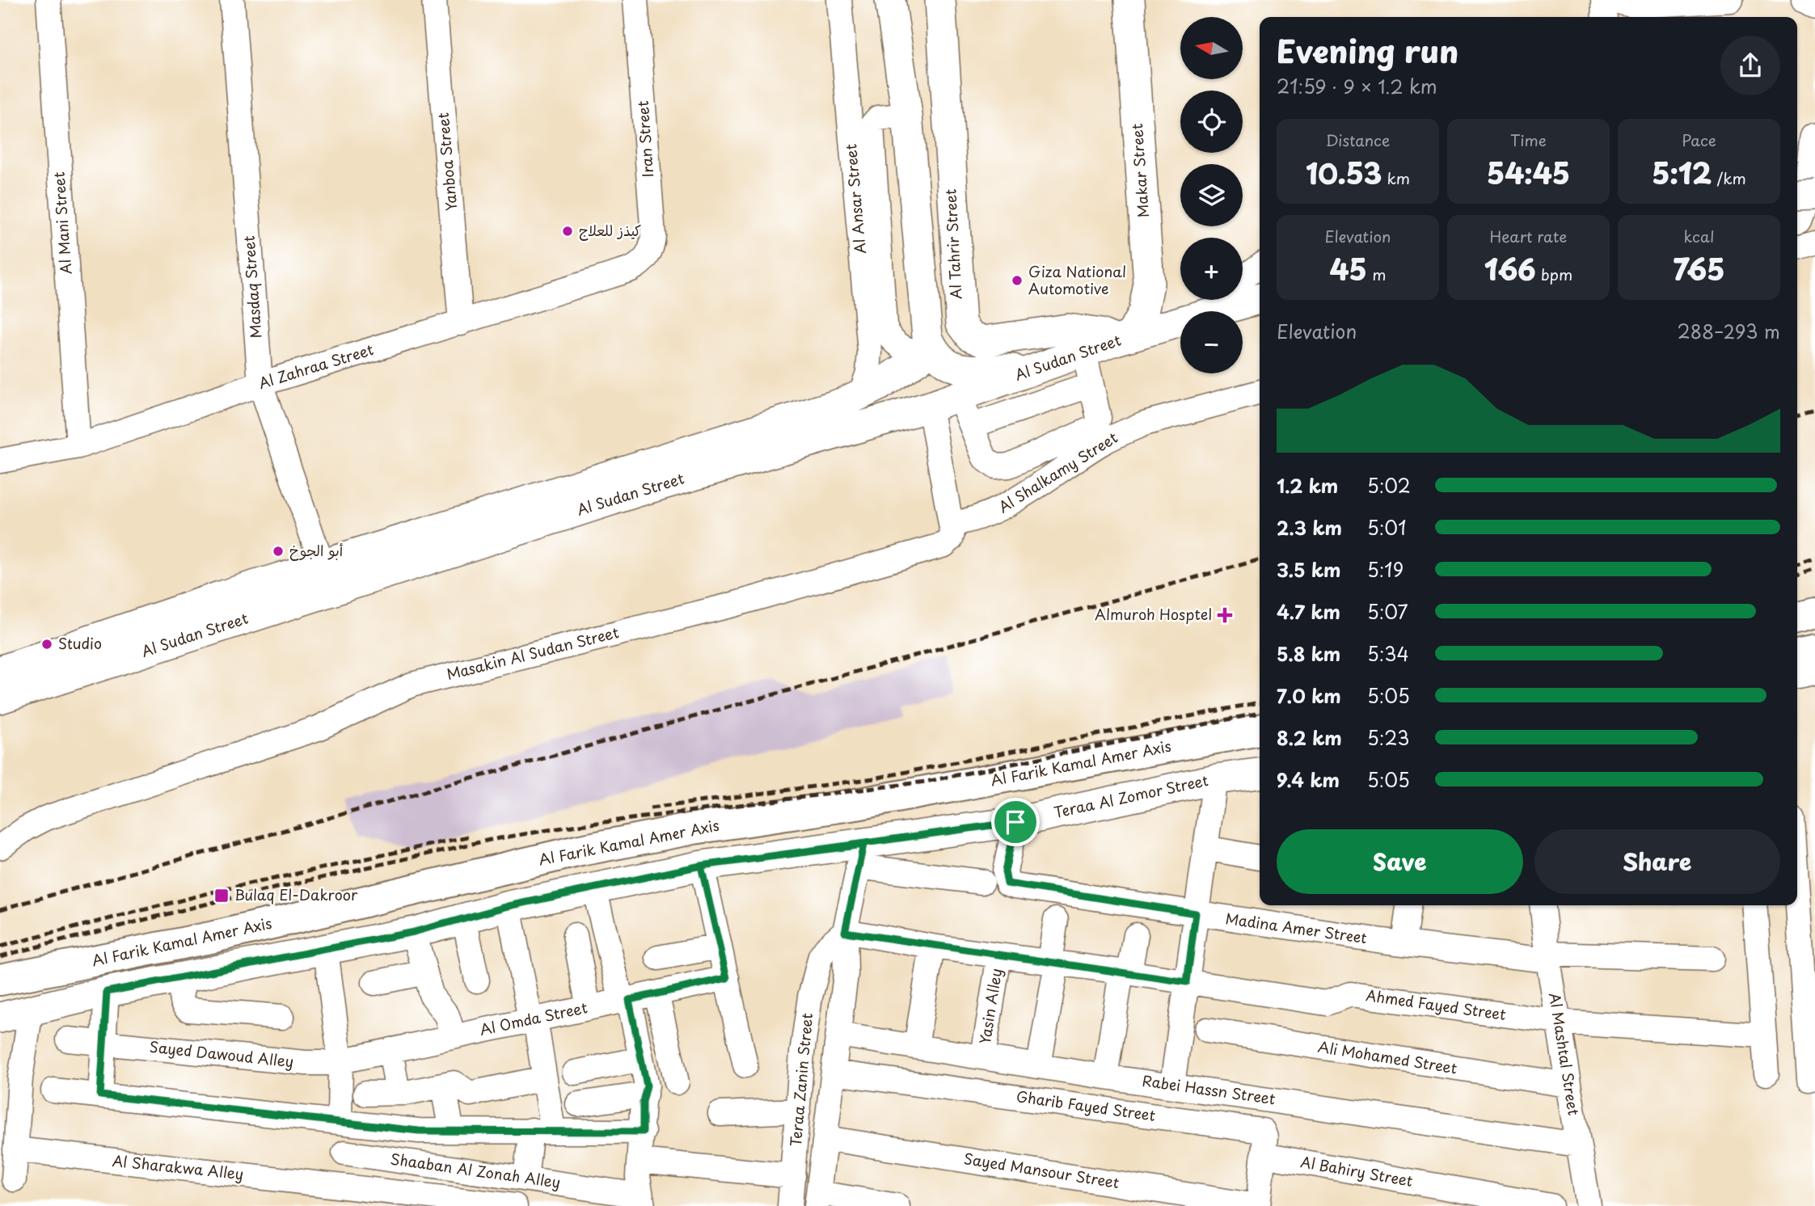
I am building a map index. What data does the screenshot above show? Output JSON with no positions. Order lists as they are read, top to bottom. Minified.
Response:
{"streets":{"highway":["Al Farik Kamal Amer Axis"],"main road":["Makar Street","Al Tahrir Street","Al Sudan Street","Teraa Al Zomor Street"],"street":["Iran Street","Yanboa Street","Al Ansar Street","Al Mani Street","Masdaq Street","Al Zahraa Street","Al Shalkamy Street","Masakin Al Sudan Street","Madina Amer Street","Ahmed Fayed Street","Yasin Alley","Al Omda Street","Al Mashtal Street","Sayed Dawoud Alley","Ali Mohamed Street","Teraa Zanin Street","Rabei Hassn Street","Gharib Fayed Street","Al Sharakwa Alley","Shaaban Al Zonah Alley","Sayed Mansour Street","Al Bahiry Street"]},"crossings":[["Iran Street","Al Zahraa Street"],["Yanboa Street","Al Zahraa Street"],["Makar Street","Al Sudan Street"],["Al Ansar Street","Al Sudan Street"],["Al Mani Street","Al Zahraa Street"],["Al Tahrir Street","Al Sudan Street"],["Masdaq Street","Al Sudan Street"],["Masdaq Street","Al Zahraa Street"],["Al Shalkamy Street","Masakin Al Sudan Street"],["Teraa Al Zomor Street","Madina Amer Street"],["Teraa Al Zomor Street","Teraa Zanin Street"],["Madina Amer Street","Al Mashtal Street"],["Ahmed Fayed Street","Yasin Alley"],["Ahmed Fayed Street","Al Mashtal Street"],["Ahmed Fayed Street","Teraa Zanin Street"],["Yasin Alley","Rabei Hassn Street"],["Al Omda Street","Sayed Dawoud Alley"],["Al Mashtal Street","Ali Mohamed Street"],["Al Mashtal Street","Rabei Hassn Street"],["Teraa Zanin Street","Rabei Hassn Street"],["Teraa Zanin Street","Gharib Fayed Street"],["Teraa Zanin Street","Sayed Mansour Street"],["Gharib Fayed Street","Sayed Mansour Street"],["Gharib Fayed Street","Al Bahiry Street"]],"places":{"other":["كيذز للعلاج","Giza National Automotive","أبو الجوخ","Studio"],"health":["Almuroh Hosptel"],"transit":["Bulaq El-Dakroor"]},"north":"left","page":{"map_buttons":["+","−"],"heading":["Evening run","21:59 · 9 × 1.2 km"],"stats":[["Distance","10.53 km"],["Time","54:45"],["Pace","5:12 /km"],["Elevation","45 m"],["Heart rate","166 bpm"],["kcal","765"]],"chart":["Elevation","288–293 m"],"list":[{"name":"1.2 km","note":"5:02"},{"name":"2.3 km","note":"5:01"},{"name":"3.5 km","note":"5:19"},{"name":"4.7 km","note":"5:07"},{"name":"5.8 km","note":"5:34"},{"name":"7.0 km","note":"5:05"},{"name":"8.2 km","note":"5:23"},{"name":"9.4 km","note":"5:05"}],"buttons":["Save","Share"]}}
